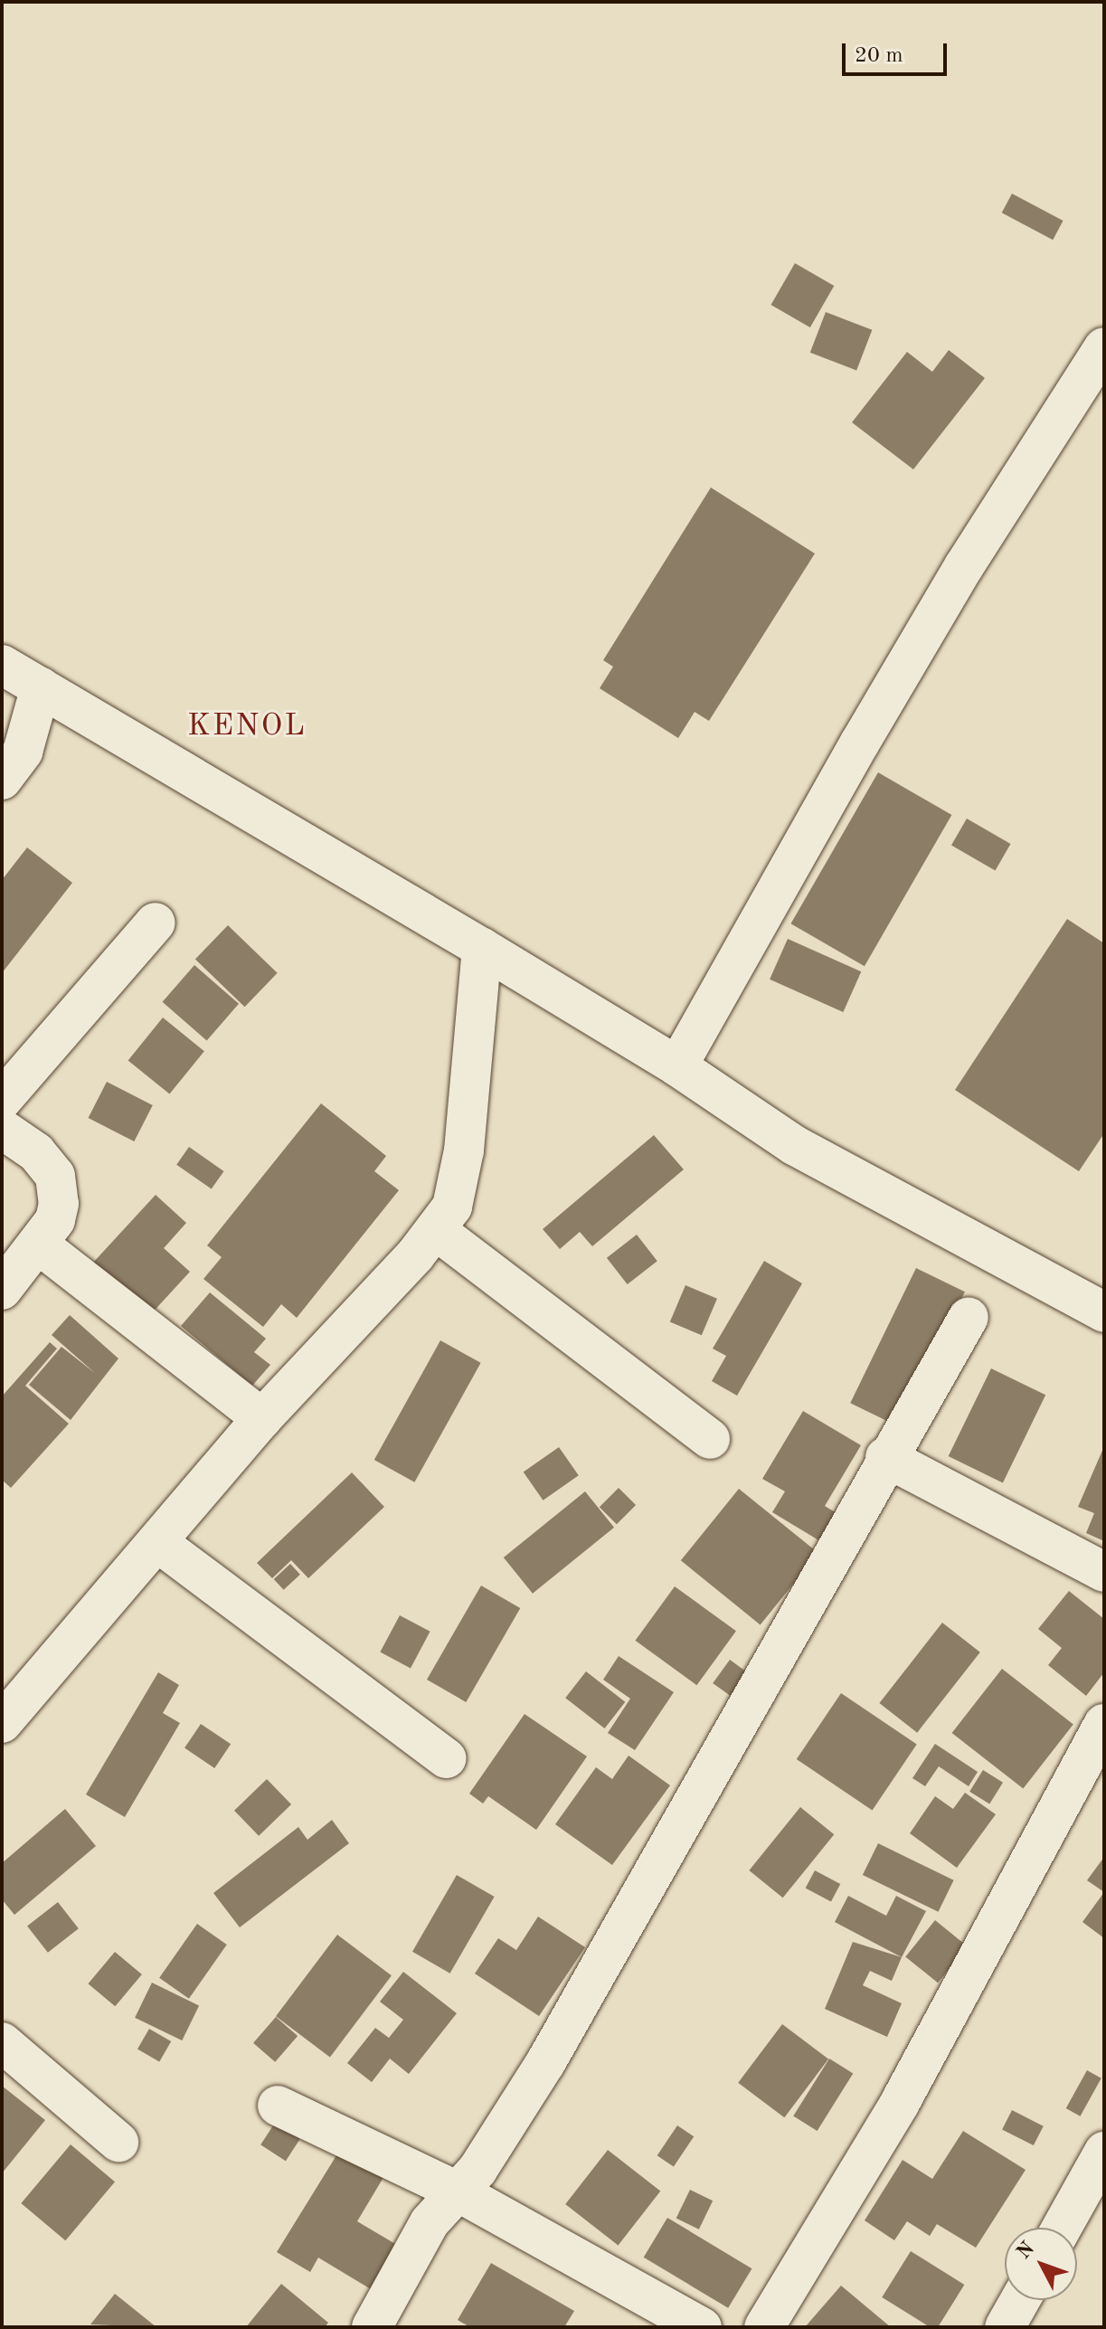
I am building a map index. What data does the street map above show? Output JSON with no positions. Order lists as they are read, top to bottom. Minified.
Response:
{"districts":["KENOL"],"scale_bar":"20 m","north":"top left"}
